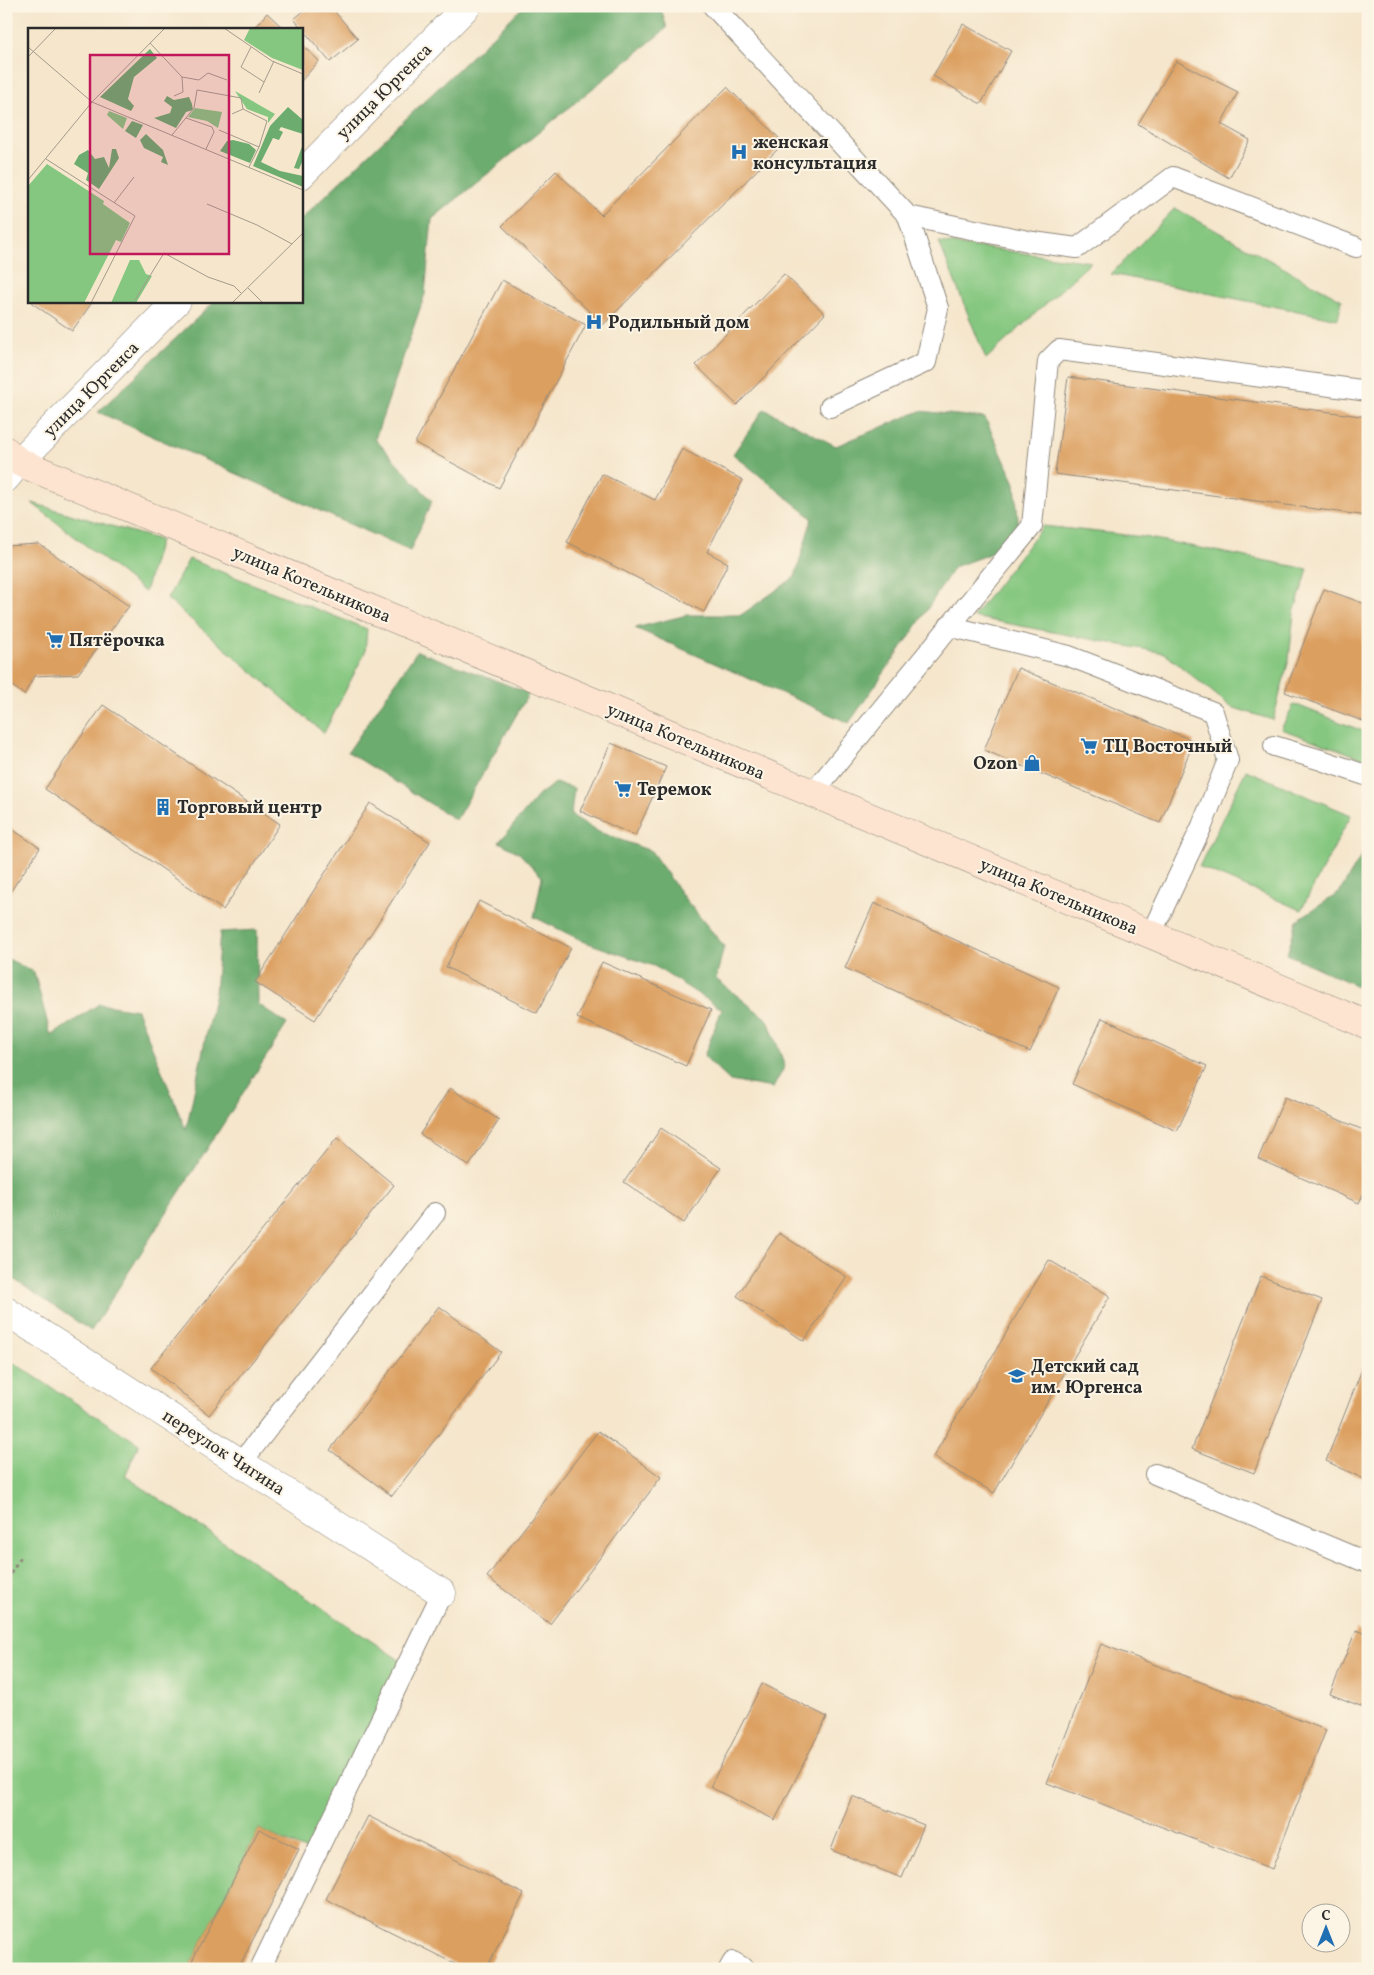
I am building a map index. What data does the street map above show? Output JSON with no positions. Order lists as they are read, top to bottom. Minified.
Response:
{"streets":{"street":["улица Юргенса","улица Котельникова","переулок Чигина"]},"crossings":[["улица Юргенса","улица Котельникова"]],"places":{"hospital":["женская консультация","Родильный дом"],"supermarket":["Пятёрочка","ТЦ Восточный","Теремок"],"shop":["Ozon"],"building":["Торговый центр"],"school or university":["Детский сад им. Юргенса"]},"north":"top"}
